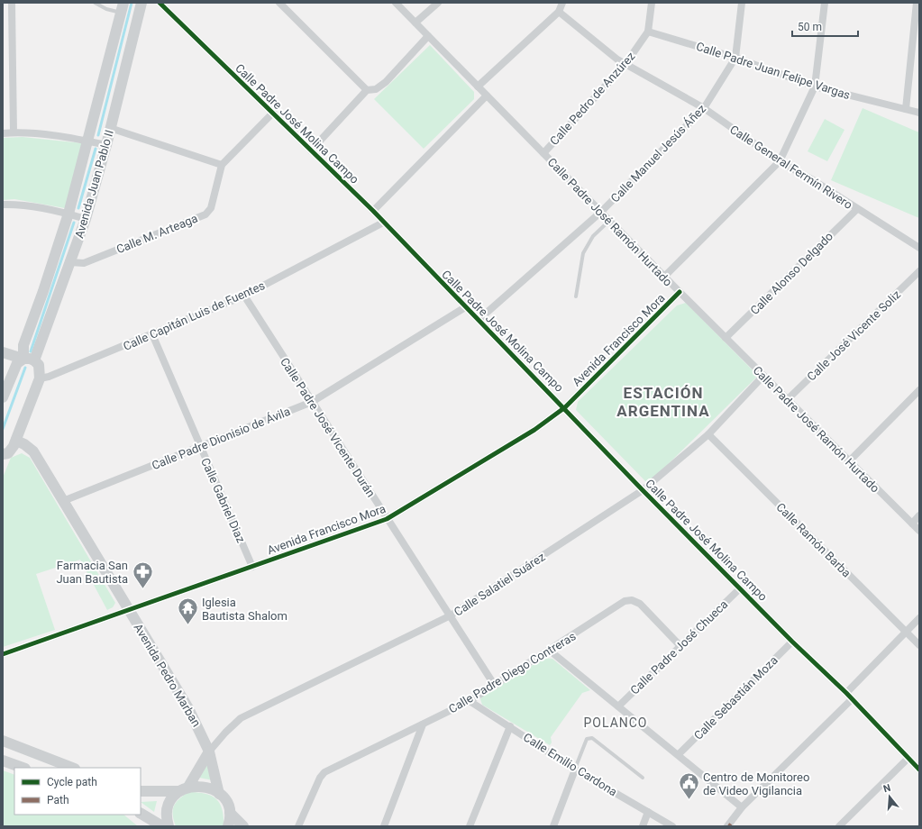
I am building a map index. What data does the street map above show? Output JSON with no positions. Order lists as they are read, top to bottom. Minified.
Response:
{"streets":{"street":["Calle Padre Juan Felipe Vargas","Calle Pedro de Anzúrez","Calle Padre José Molina Campo","Calle Manuel Jesús Áñez","Calle General Fermín Rivero","Avenida Juan Pablo II","Calle Padre José Ramón Hurtado","Calle M. Arteaga","Calle Alonso Delgado","Calle Capitán Luis de Fuentes","Calle José Vicente Soliz","Avenida Francisco Mora","Calle Padre José Vicente Durán","Calle Padre Dionisio de Ávila","Calle Gabriel Diaz","Calle Ramón Barba","Calle Salatiel Suárez","Calle Padre José Chueca","Calle Padre Diego Contreras","Avenida Pedro Marban","Calle Sebastián Moza","Calle Emilio Cardona"]},"crossings":[["Calle Padre Juan Felipe Vargas","Calle Pedro de Anzúrez"],["Calle Padre Juan Felipe Vargas","Calle Manuel Jesús Áñez"],["Calle Pedro de Anzúrez","Calle General Fermín Rivero"],["Calle Pedro de Anzúrez","Calle Padre José Ramón Hurtado"],["Calle Padre José Molina Campo","Calle Manuel Jesús Áñez"],["Calle Padre José Molina Campo","Calle Capitán Luis de Fuentes"],["Calle Padre José Molina Campo","Avenida Francisco Mora"],["Calle Padre José Molina Campo","Calle Padre Dionisio de Ávila"],["Calle Padre José Molina Campo","Calle Salatiel Suárez"],["Calle Padre José Molina Campo","Calle Padre José Chueca"],["Calle Padre José Molina Campo","Calle Sebastián Moza"],["Calle Manuel Jesús Áñez","Calle General Fermín Rivero"],["Calle Manuel Jesús Áñez","Calle Padre José Ramón Hurtado"],["Calle General Fermín Rivero","Calle Alonso Delgado"],["Avenida Juan Pablo II","Calle M. Arteaga"],["Calle Padre José Ramón Hurtado","Calle Alonso Delgado"],["Calle Padre José Ramón Hurtado","Calle José Vicente Soliz"],["Calle Padre José Ramón Hurtado","Avenida Francisco Mora"],["Calle Padre José Ramón Hurtado","Calle Salatiel Suárez"],["Calle Capitán Luis de Fuentes","Calle Padre José Vicente Durán"],["Calle Capitán Luis de Fuentes","Calle Gabriel Diaz"],["Avenida Francisco Mora","Calle Padre José Vicente Durán"],["Avenida Francisco Mora","Calle Gabriel Diaz"],["Avenida Francisco Mora","Avenida Pedro Marban"],["Calle Padre José Vicente Durán","Calle Padre Dionisio de Ávila"],["Calle Padre José Vicente Durán","Calle Salatiel Suárez"],["Calle Padre José Vicente Durán","Calle Padre Diego Contreras"],["Calle Padre Dionisio de Ávila","Calle Gabriel Diaz"],["Calle Padre Dionisio de Ávila","Avenida Pedro Marban"],["Calle Ramón Barba","Calle Salatiel Suárez"],["Calle Salatiel Suárez","Avenida Pedro Marban"],["Calle Padre José Chueca","Calle Padre Diego Contreras"],["Calle Padre Diego Contreras","Calle Emilio Cardona"]],"districts":["ESTACIÓN ARGENTINA","POLANCO"],"places":{"pharmacy":["Farmacia San Juan Bautista"],"temple":["Iglesia Bautista Shalom"],"public building":["Centro de Monitoreo de Video Vigilancia"]},"legend":["Cycle path","Path"],"scale_bar":"50 m","north":"top"}
